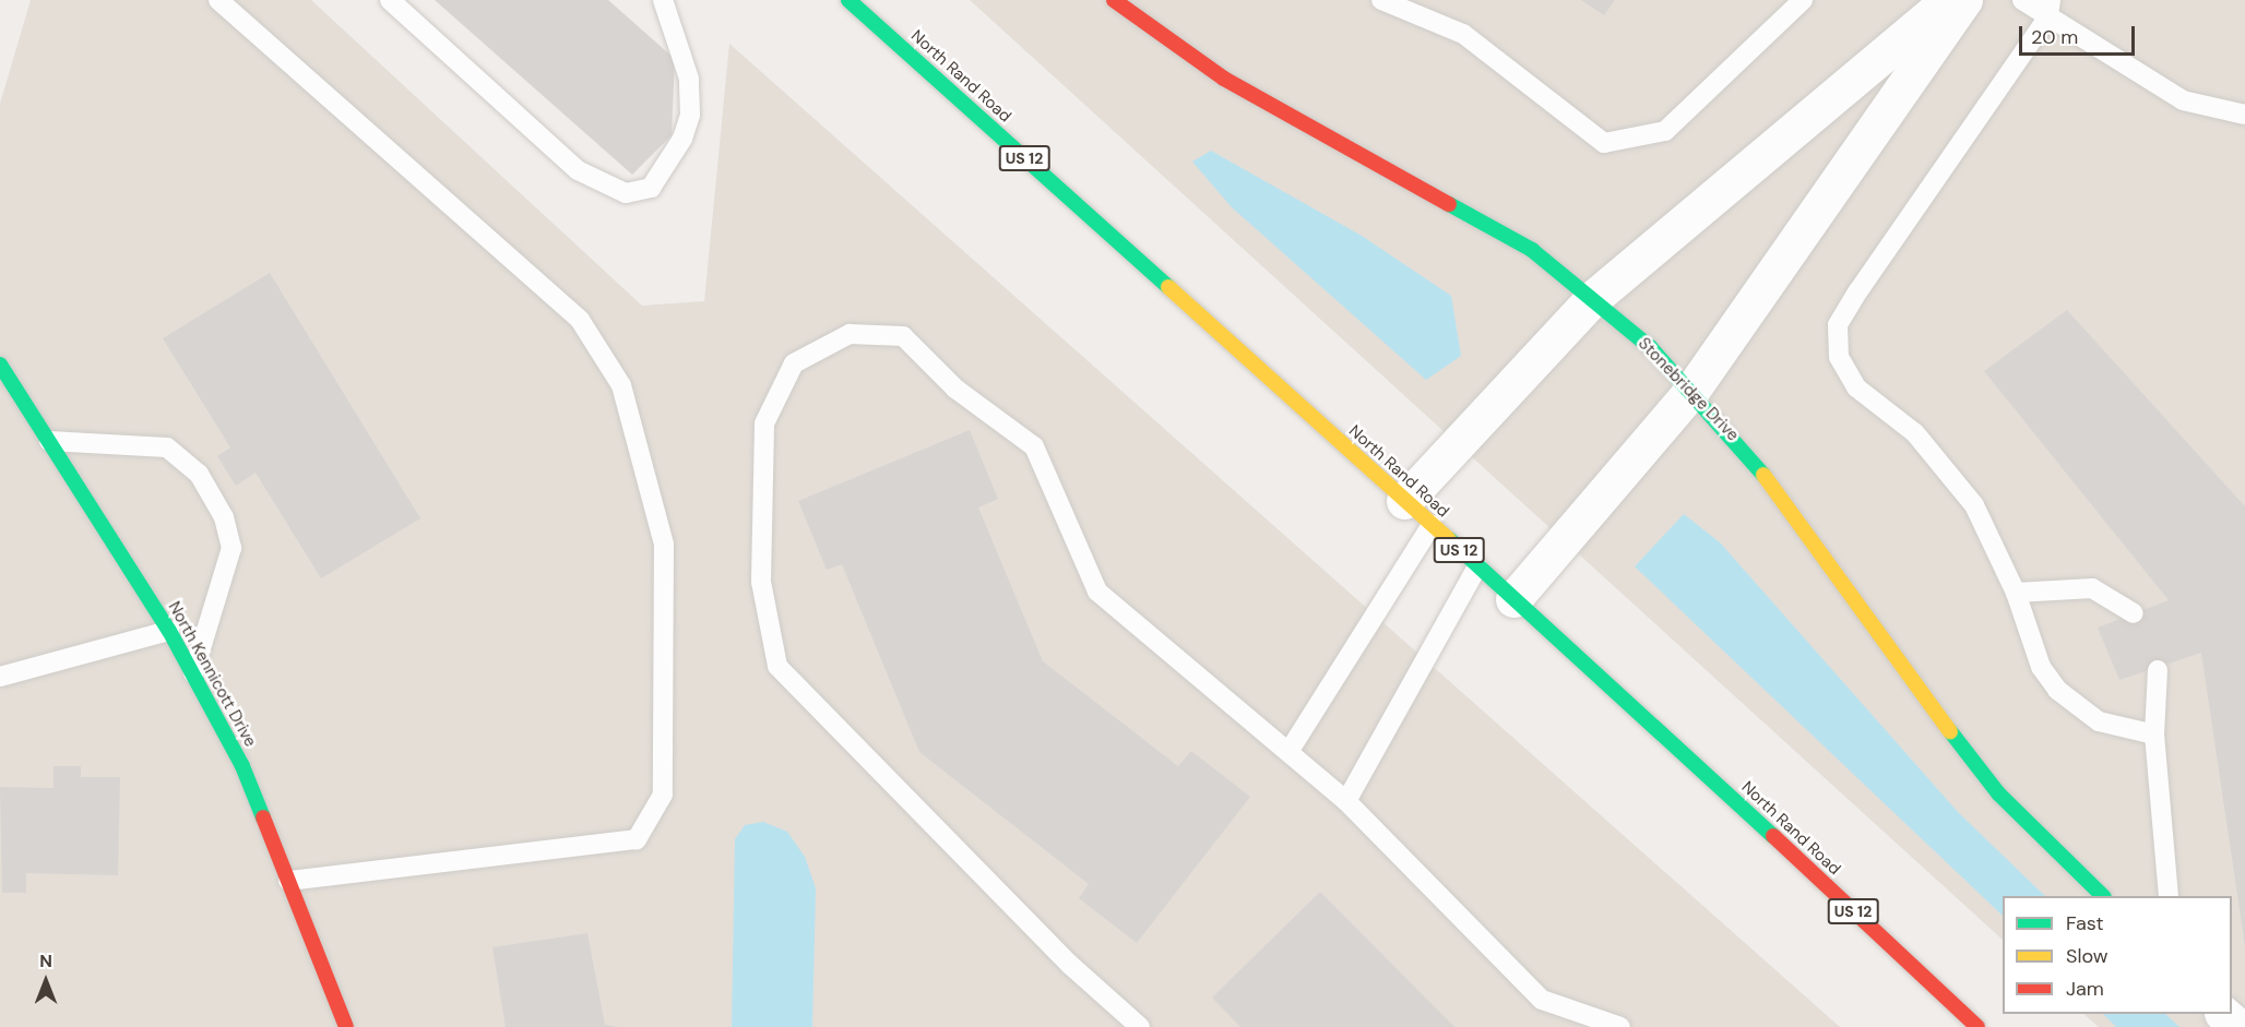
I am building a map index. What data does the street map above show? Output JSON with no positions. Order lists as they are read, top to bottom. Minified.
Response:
{"streets":{"street":["North Rand Road","US 12","Stonebridge Drive","North Kennicott Drive"]},"legend":["Fast","Slow","Jam"],"scale_bar":"20 m","north":"top"}
